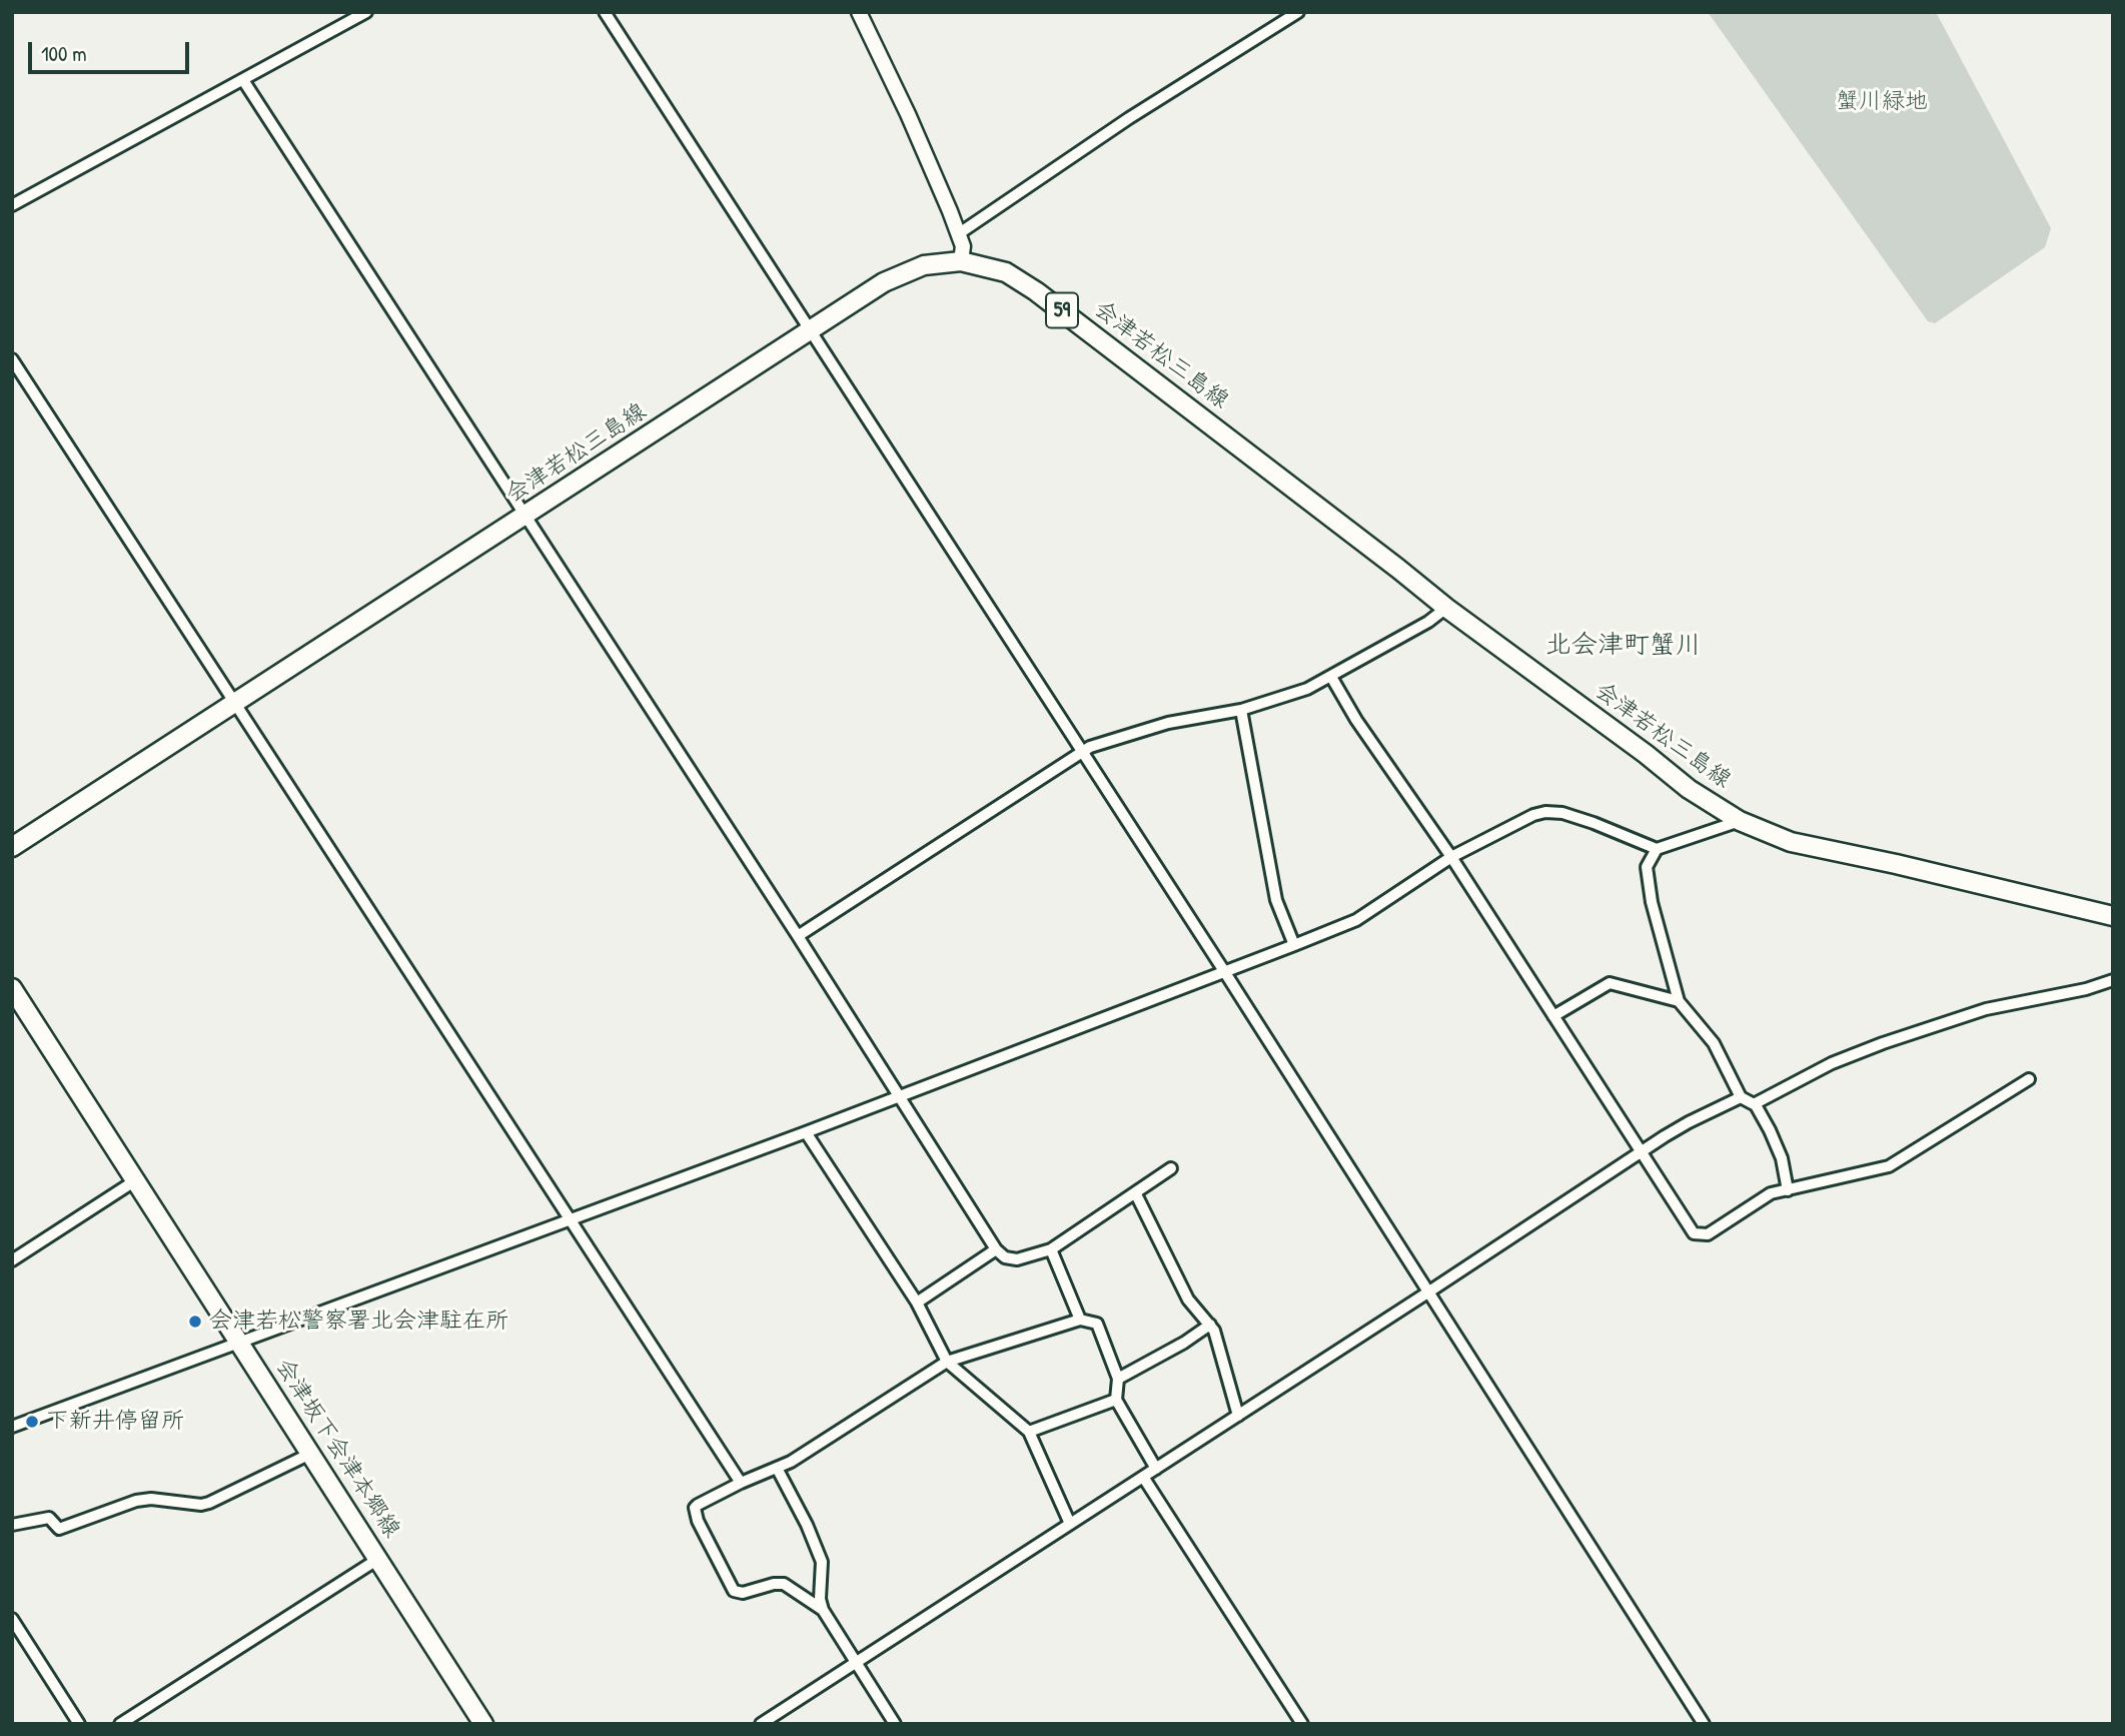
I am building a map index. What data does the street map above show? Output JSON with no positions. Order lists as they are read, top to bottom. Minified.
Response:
{"streets":{"main road":["59","会津若松三島線","会津坂下会津本郷線"]},"districts":["北会津町蟹川"],"parks":["蟹川緑地"],"places":["会津若松警察署北会津駐在所","下新井停留所"],"scale_bar":"100 m"}
